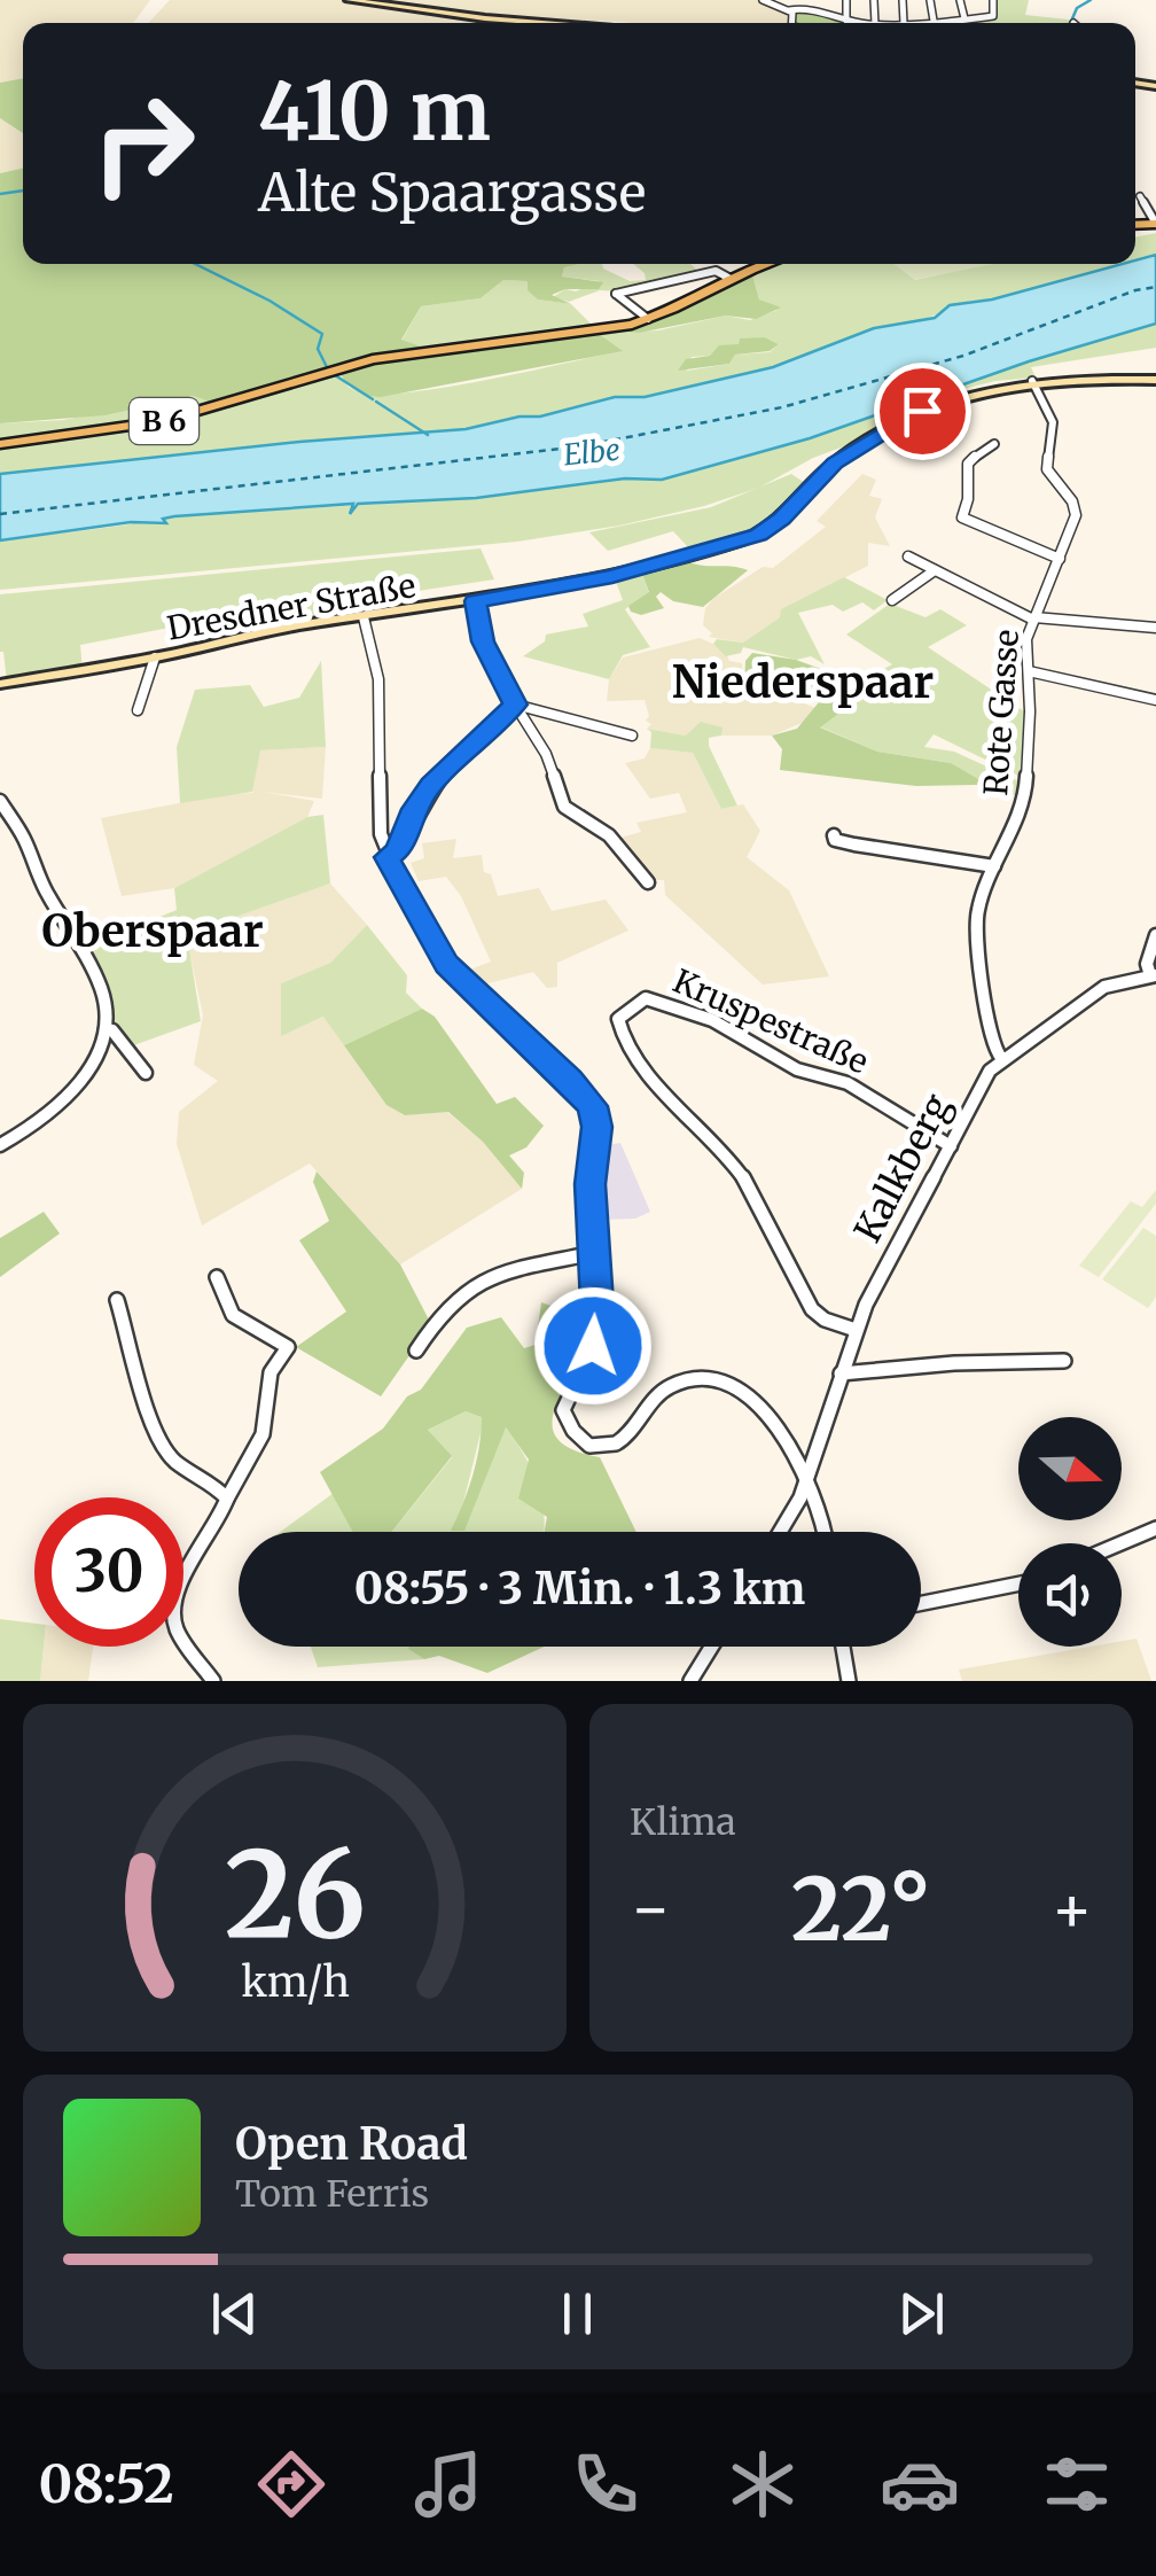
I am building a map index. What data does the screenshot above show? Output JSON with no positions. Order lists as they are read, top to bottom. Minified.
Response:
{"streets":{"main road":["B 6","Dresdner Straße"],"street":["Rote Gasse","Kruspestraße","Kalkberg"]},"crossings":[["Dresdner Straße","Rote Gasse"],["Rote Gasse","Kalkberg"],["Kruspestraße","Kalkberg"]],"districts":["Niederspaar","Oberspaar"],"water":["Elbe"],"north":"right","page":{"turn":["410 m","Alte Spaargasse"],"limit":"30","trip":"08:55 · 3 Min. · 1.3 km","tile":"Klima","heat":["−","22°","+"],"song":["Open Road","Tom Ferris"],"tabs":"08:52","gauge":["26","km/h"]}}
